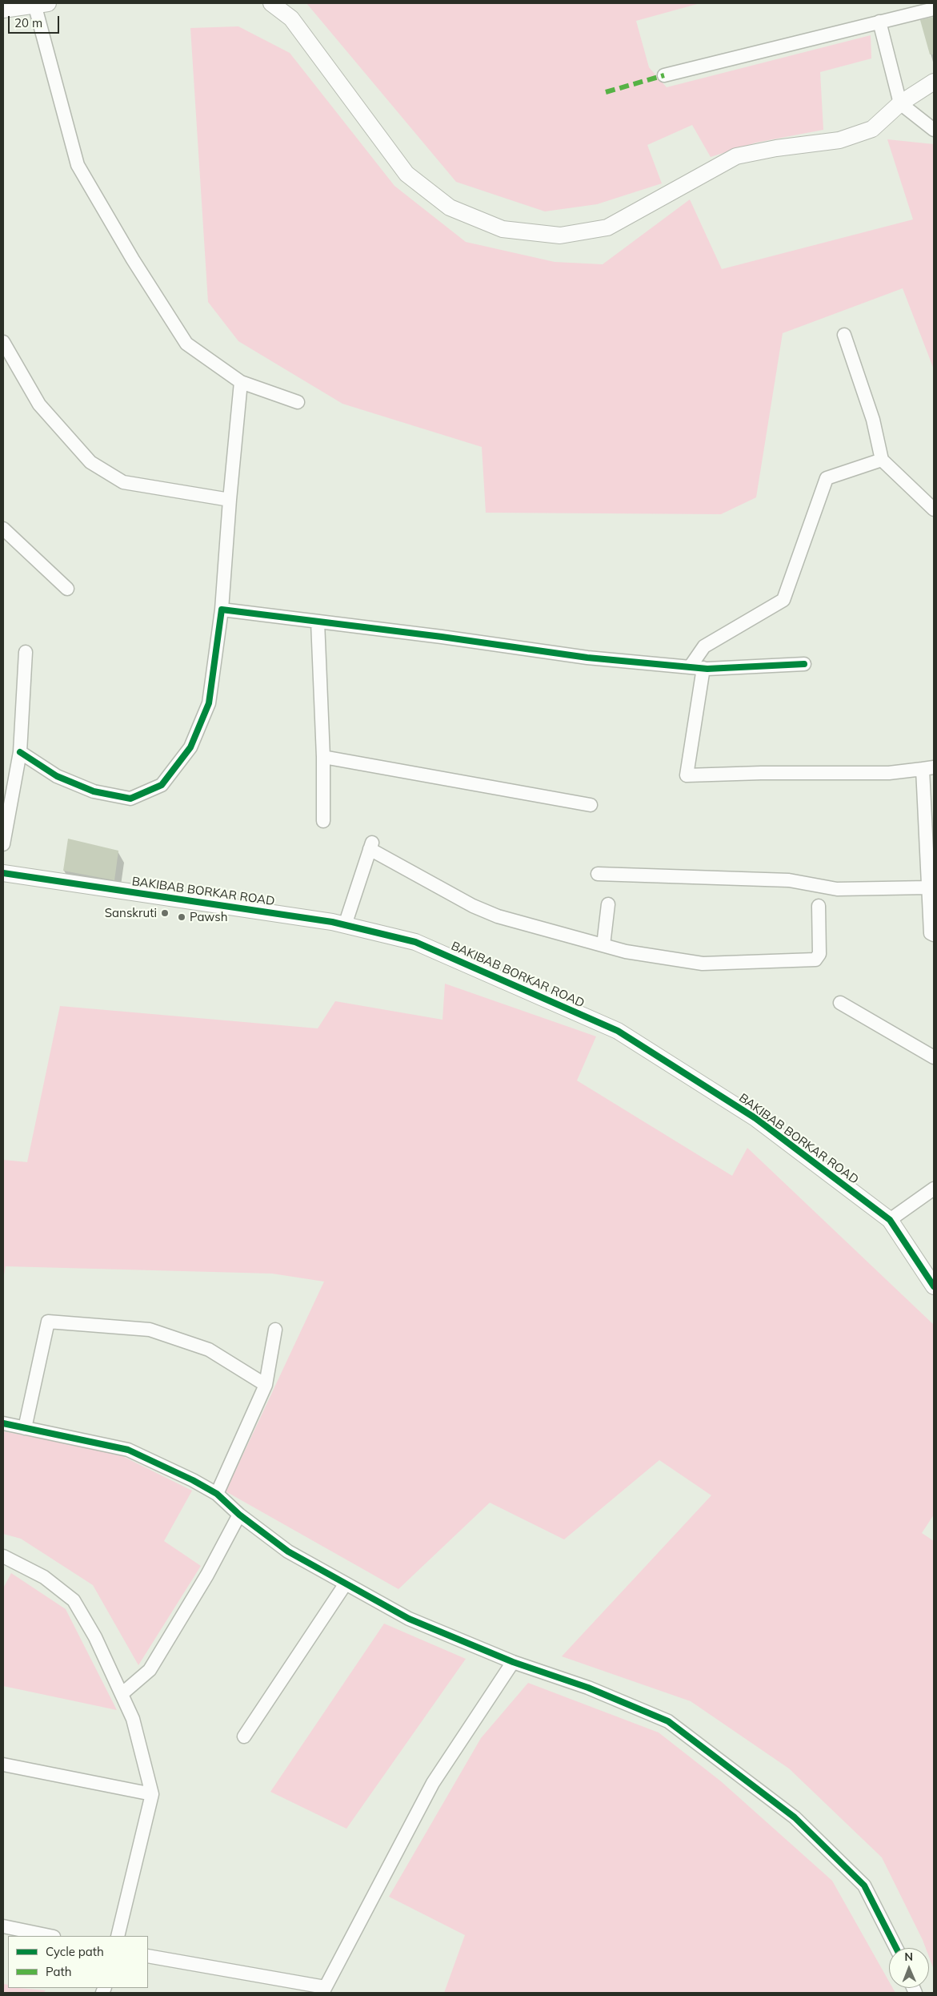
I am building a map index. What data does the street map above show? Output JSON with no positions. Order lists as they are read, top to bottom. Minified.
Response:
{"streets":{"street":["BAKIBAB BORKAR ROAD"]},"places":["Sanskruti","Pawsh"],"legend":["Cycle path","Path"],"scale_bar":"20 m","north":"top"}
